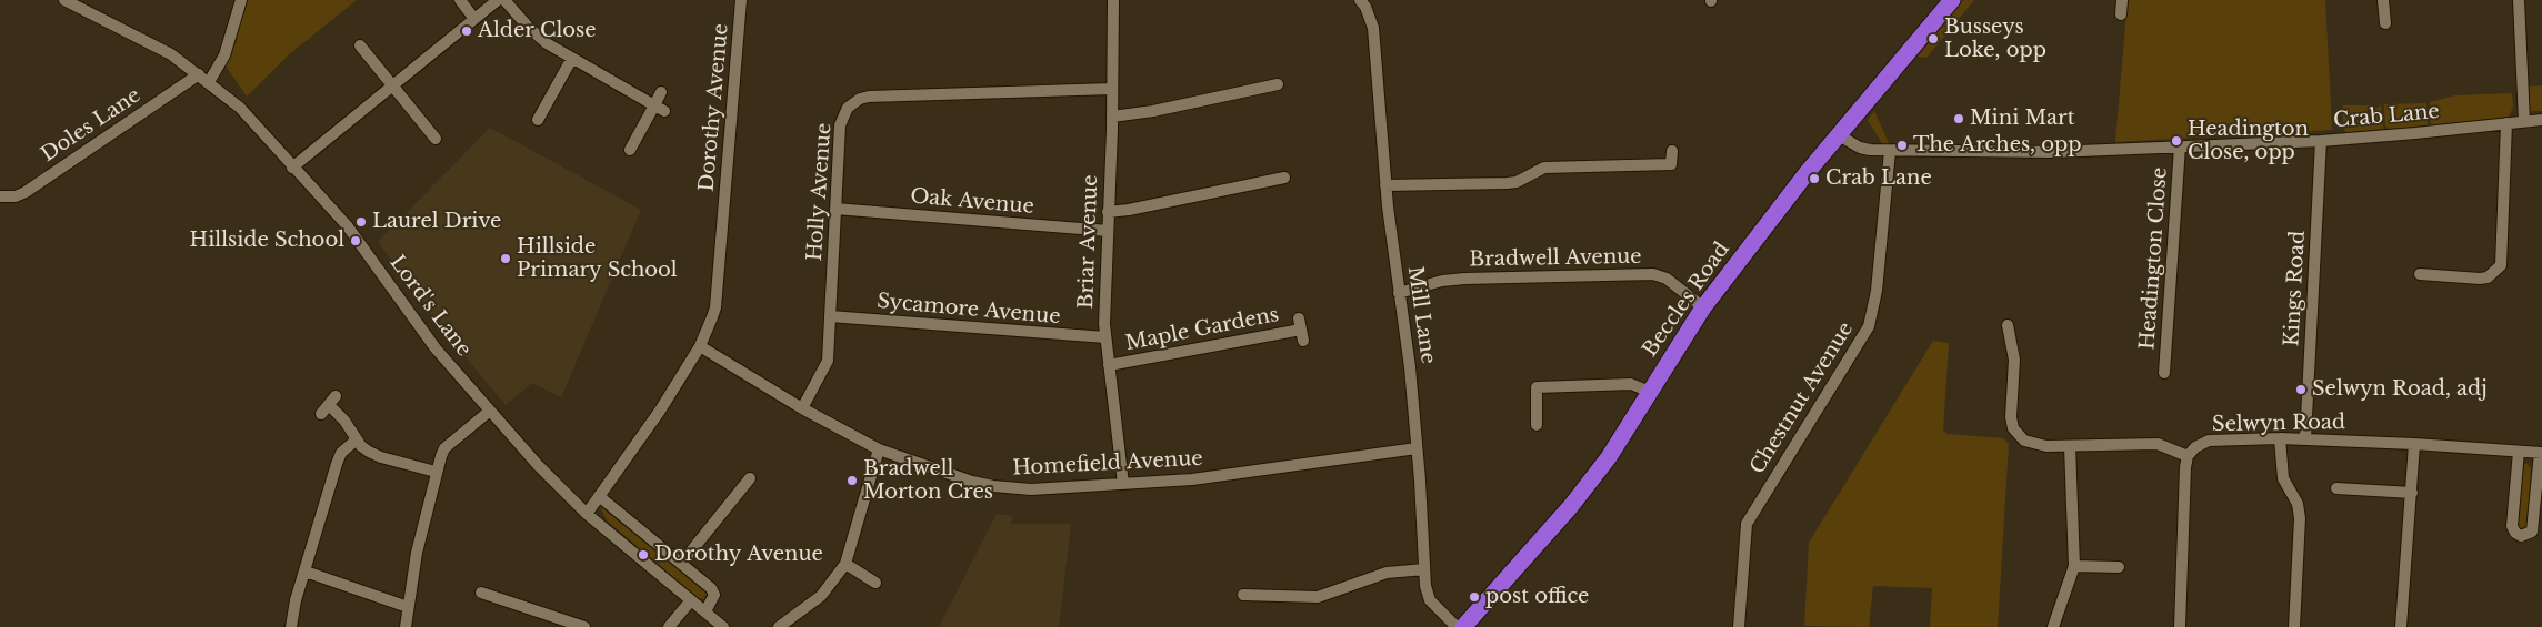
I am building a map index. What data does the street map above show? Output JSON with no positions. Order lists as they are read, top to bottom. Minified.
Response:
{"streets":{"highway":["Beccles Road"],"street":["Dorothy Avenue","Crab Lane","Doles Lane","Holly Avenue","Oak Avenue","Briar Avenue","Bradwell Avenue","Headington Close","Kings Road","Lord's Lane","Sycamore Avenue","Mill Lane","Maple Gardens","Chestnut Avenue","Selwyn Road","Homefield Avenue"]},"crossings":[["Dorothy Avenue","Lord's Lane"],["Dorothy Avenue","Homefield Avenue"],["Crab Lane","Headington Close"],["Crab Lane","Kings Road"],["Crab Lane","Beccles Road"],["Crab Lane","Chestnut Avenue"],["Doles Lane","Lord's Lane"],["Holly Avenue","Oak Avenue"],["Holly Avenue","Briar Avenue"],["Holly Avenue","Sycamore Avenue"],["Holly Avenue","Homefield Avenue"],["Oak Avenue","Briar Avenue"],["Briar Avenue","Sycamore Avenue"],["Briar Avenue","Maple Gardens"],["Briar Avenue","Homefield Avenue"],["Bradwell Avenue","Beccles Road"],["Bradwell Avenue","Mill Lane"],["Kings Road","Selwyn Road"],["Mill Lane","Homefield Avenue"]],"places":["Alder Close","Busseys Loke, opp","Mini Mart","Headington Close, opp","The Arches, opp","Crab Lane","Laurel Drive","Hillside School","Hillside Primary School","Selwyn Road, adj","Bradwell Morton Cres","Dorothy Avenue","post office"]}
